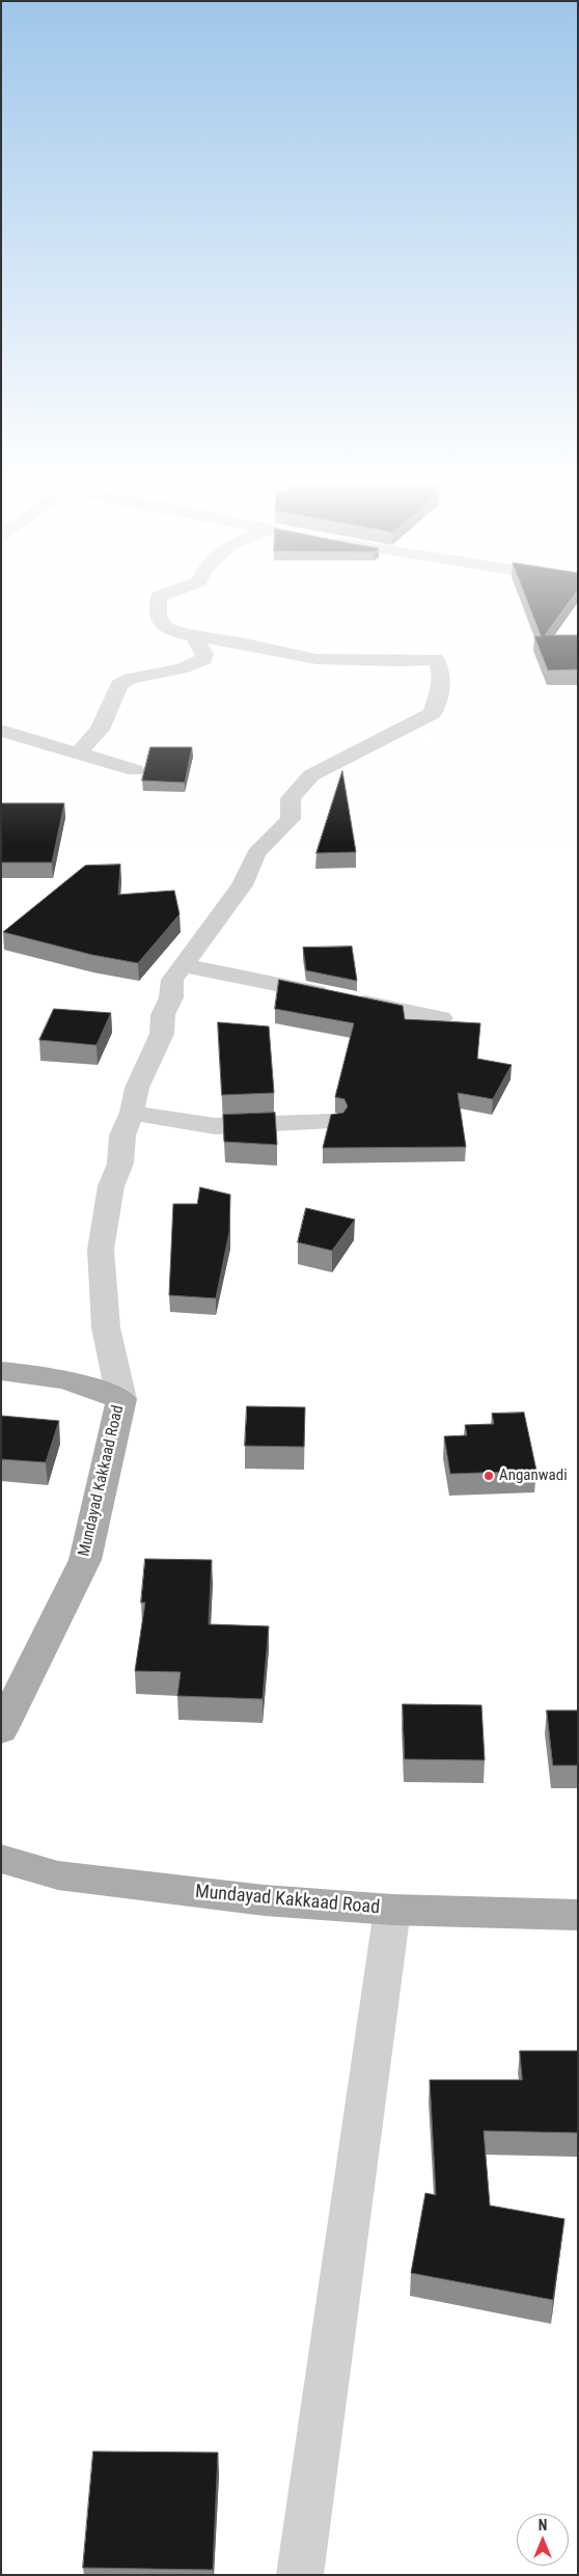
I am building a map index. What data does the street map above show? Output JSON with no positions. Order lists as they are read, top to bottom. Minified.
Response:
{"streets":{"main road":["Mundayad Kakkaad Road"]},"places":["Anganwadi"],"north":"top"}
